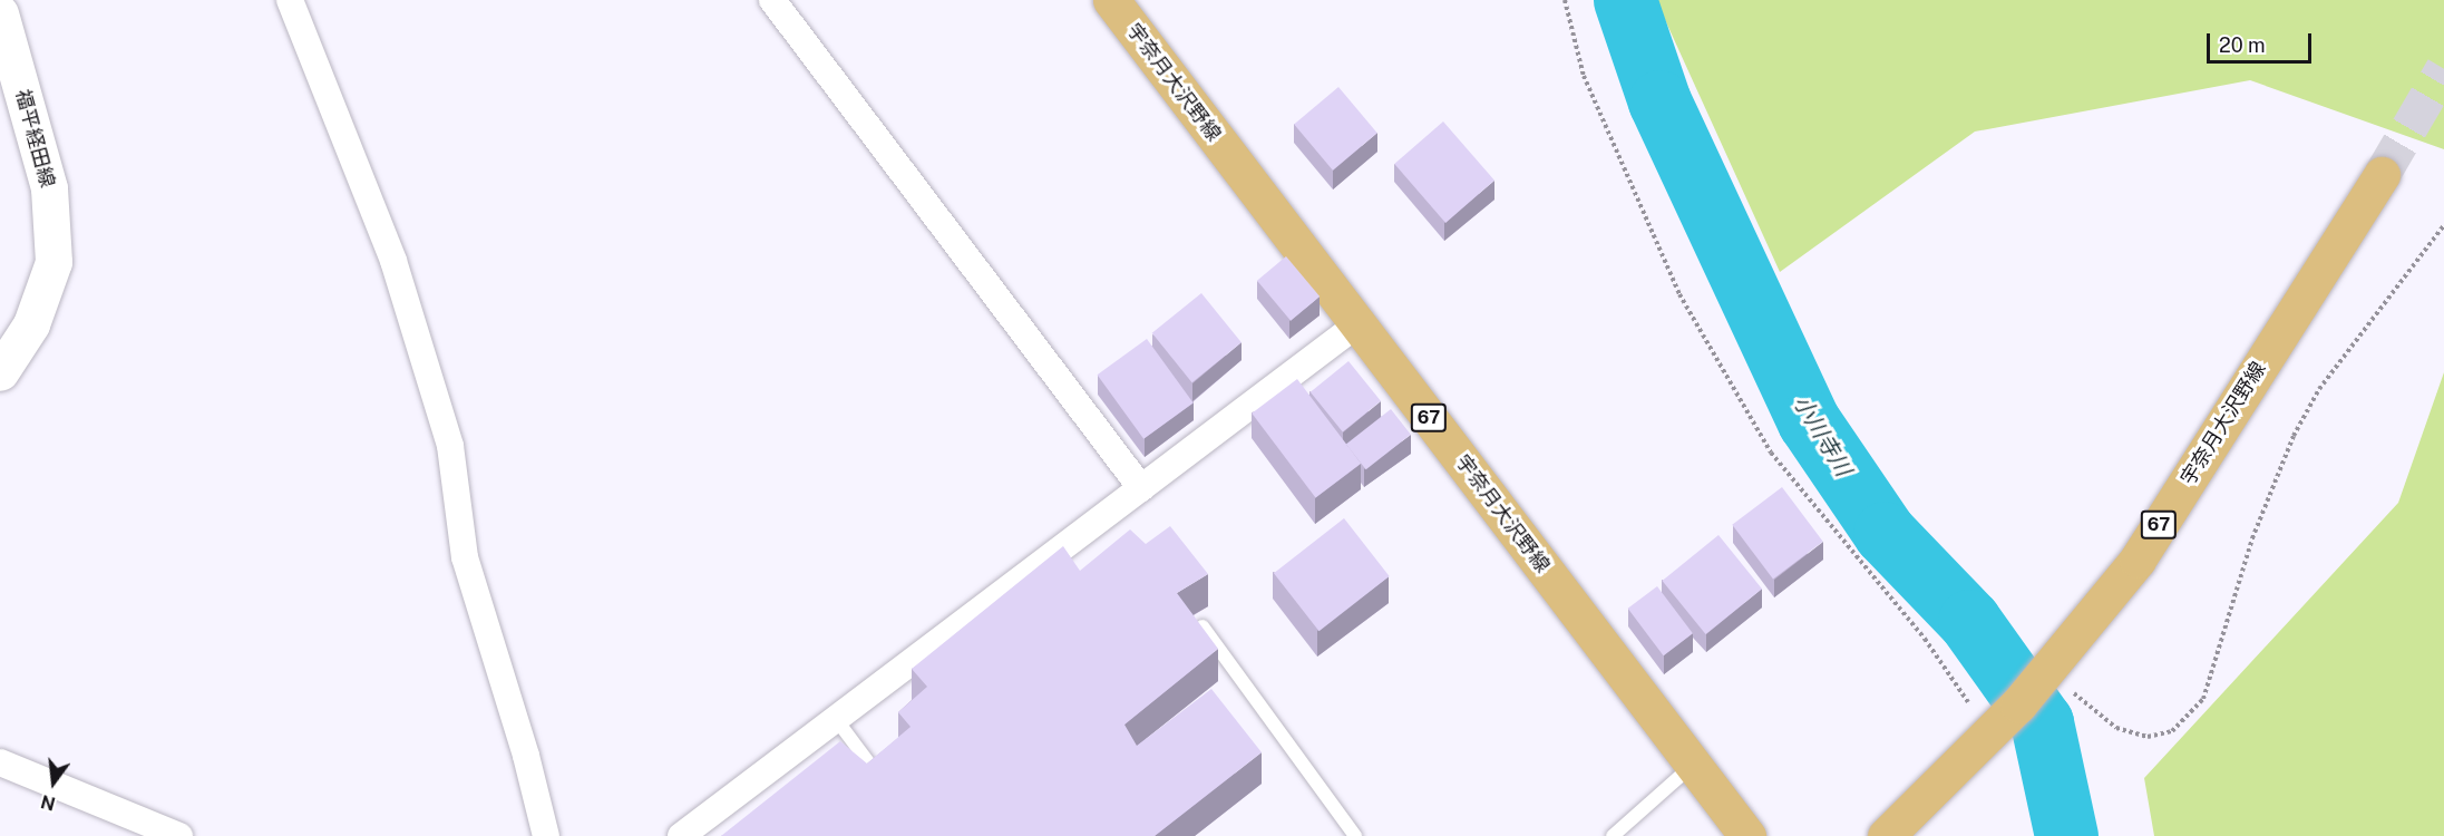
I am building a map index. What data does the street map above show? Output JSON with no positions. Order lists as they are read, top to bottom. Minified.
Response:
{"streets":{"main road":["宇奈月大沢野線","福平経田線","67"]},"water":["小川寺川"],"scale_bar":"20 m","north":"bottom"}
